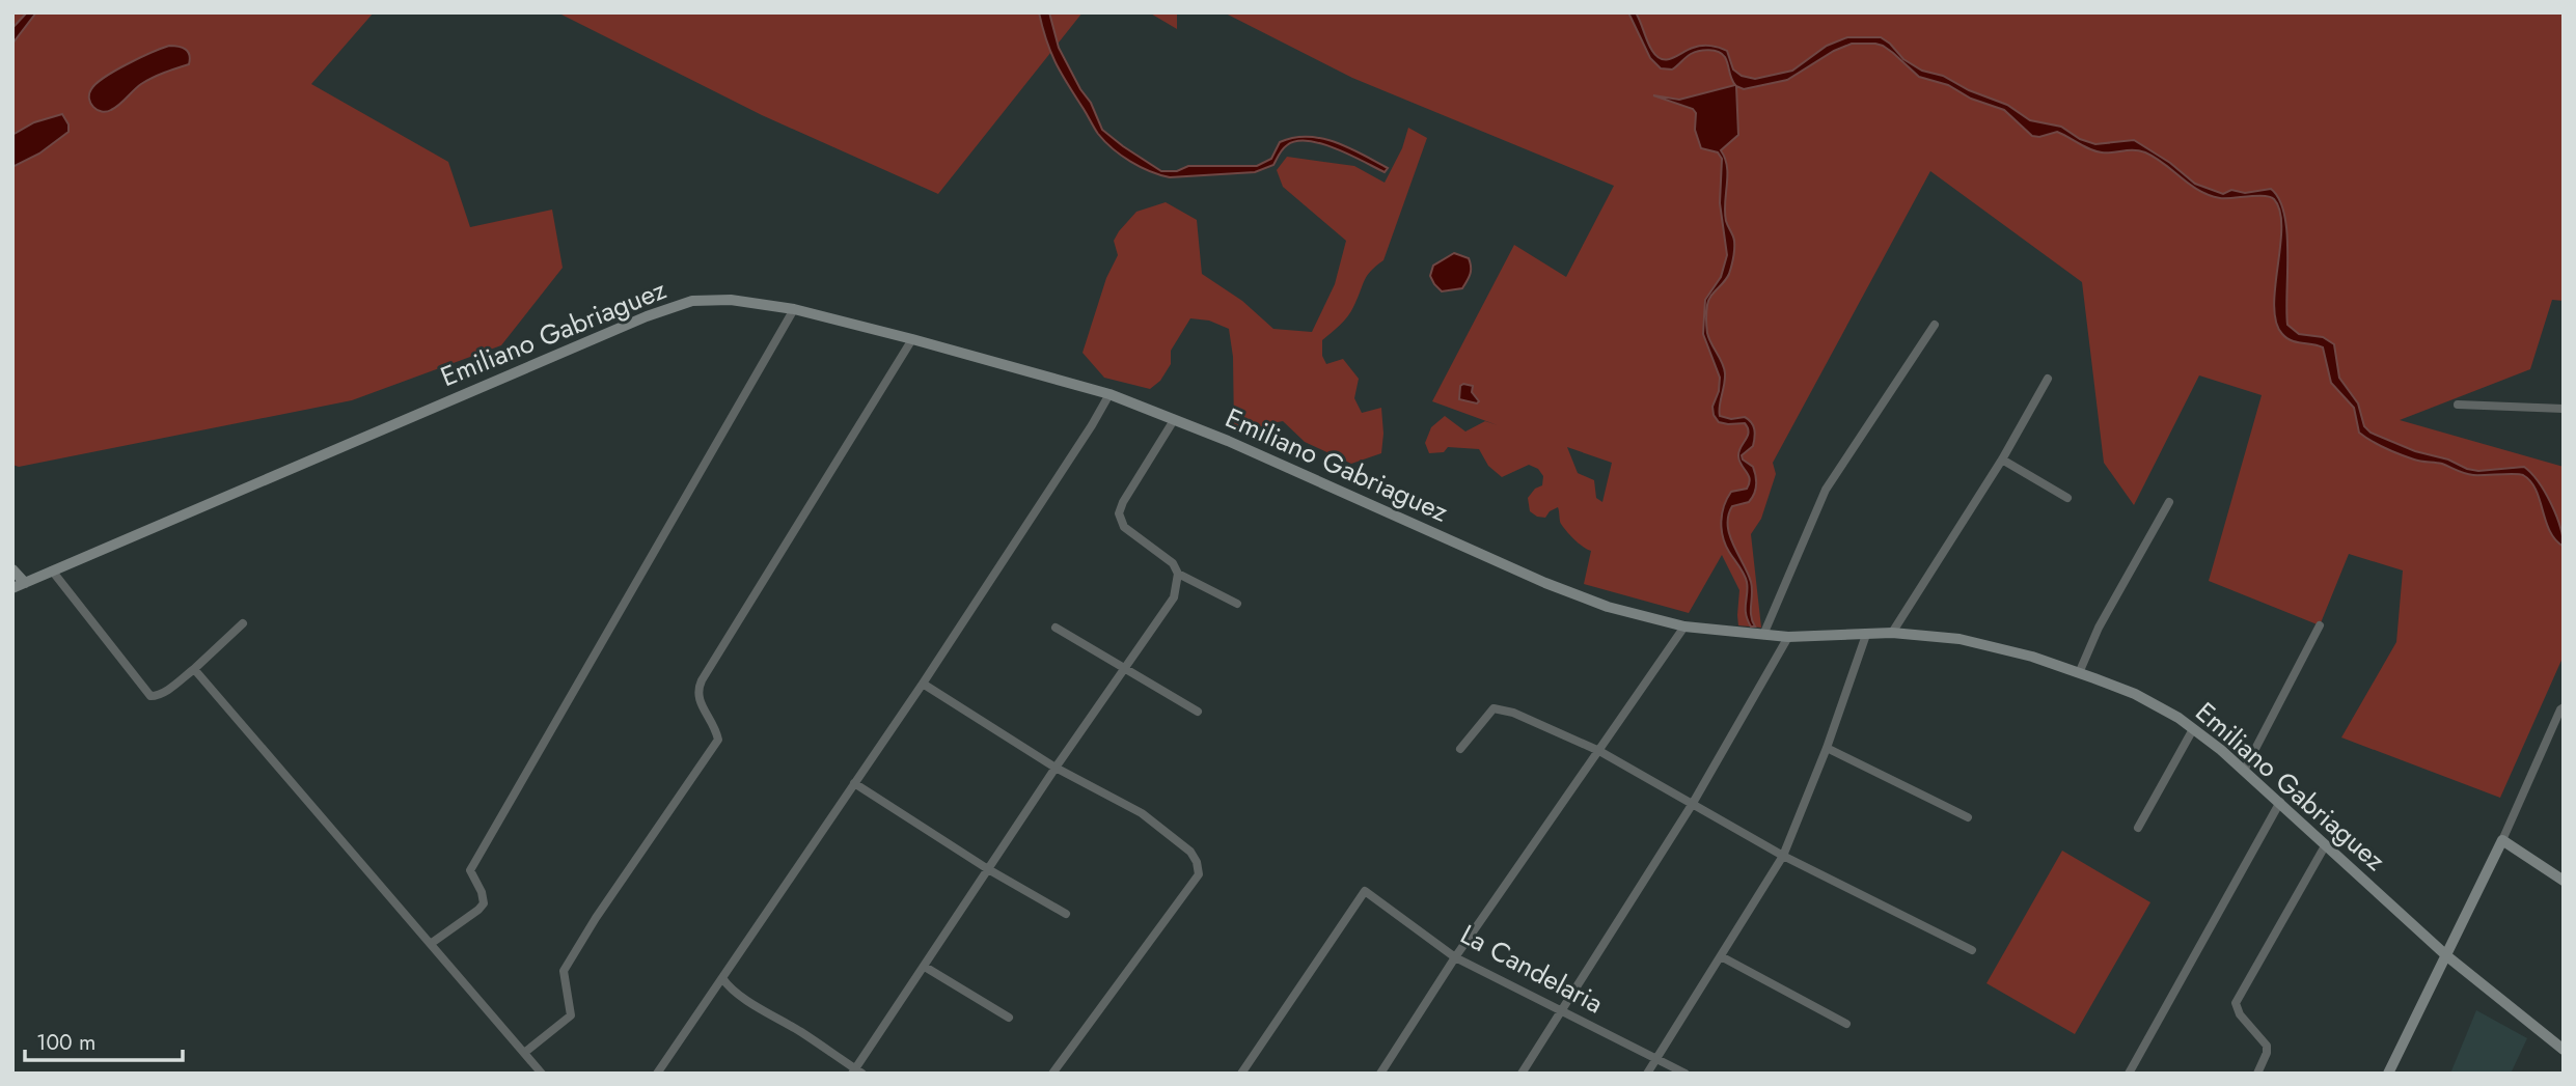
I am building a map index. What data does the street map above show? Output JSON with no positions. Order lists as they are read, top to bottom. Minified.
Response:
{"streets":{"main road":["Emiliano Gabriaguez"],"street":["La Candelaria"]},"scale_bar":"100 m"}
